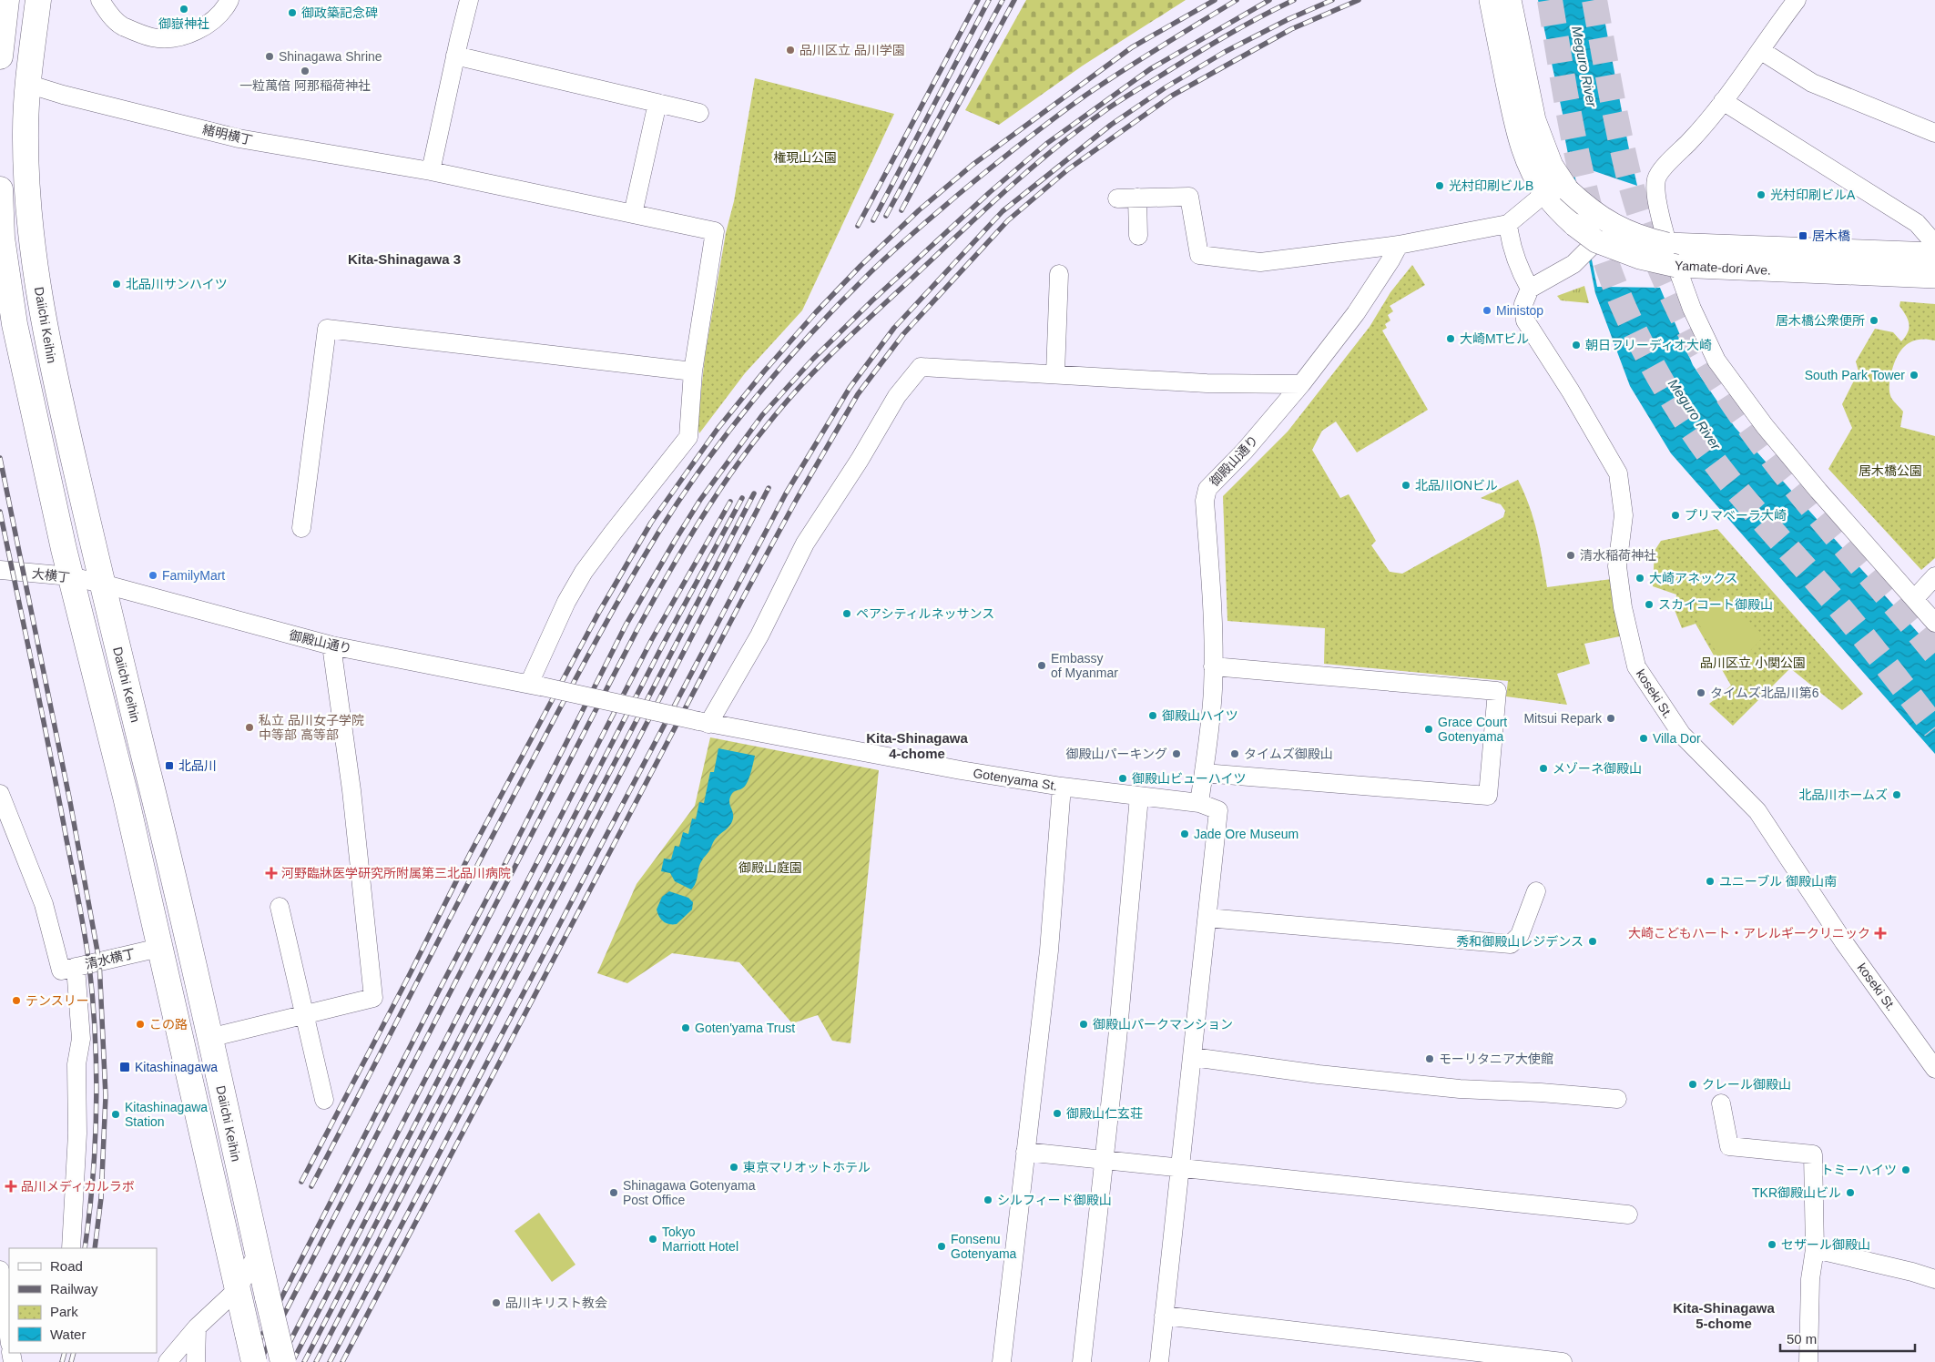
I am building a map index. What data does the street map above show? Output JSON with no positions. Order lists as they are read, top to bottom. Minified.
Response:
{"streets":{"highway":["Daiichi Keihin"],"main road":["Yamate-dori Ave."],"street":["緒明横丁","御殿山通り","大横丁","koseki St.","Gotenyama St.","清水横丁"]},"crossings":[["緒明横丁","Daiichi Keihin"],["Daiichi Keihin","御殿山通り"],["Daiichi Keihin","大横丁"],["御殿山通り","大横丁"],["御殿山通り","Gotenyama St."]],"districts":["Kita-Shinagawa 3","Kita-Shinagawa 4-chome","Kita-Shinagawa 5-chome"],"water":["Meguro River"],"parks":["権現山公園","居木橋公園","品川区立 小関公園","御殿山庭園"],"places":{"other":["御嶽神社","御政築記念碑","品川区立 品川学園","Shinagawa Shrine","一粒萬倍 阿那稲荷神社","光村印刷ビルB","光村印刷ビルA","北品川サンハイツ","Ministop","居木橋公衆便所","大崎MTビル","朝日フリーディオ大崎","South Park Tower","北品川ONビル","プリマベーラ大崎","清水稲荷神社","FamilyMart","大崎アネックス","スカイコート御殿山","ペアシティルネッサンス","Embassy of Myanmar","タイムズ北品川第6","御殿山ハイツ","Mitsui Repark","私立 品川女子学院 中等部 高等部","Grace Court Gotenyama","Villa Dor","御殿山パーキング","タイムズ御殿山","メゾーネ御殿山","御殿山ビューハイツ","北品川ホームズ","Jade Ore Museum","ユニーブル 御殿山南","秀和御殿山レジデンス","テンスリー","この路","御殿山パークマンション","Goten'yama Trust","モーリタニア大使館","クレール御殿山","御殿山仁玄荘","Kitashinagawa Station","東京マリオットホテル","トミーハイツ","Shinagawa Gotenyama Post Office","TKR御殿山ビル","シルフィード御殿山","Tokyo Marriott Hotel","セザール御殿山","Fonsenu Gotenyama","品川キリスト教会"],"transit":["居木橋","北品川","Kitashinagawa"],"health":["河野臨牀医学研究所附属第三北品川病院","大崎こどもハート・アレルギークリニック","品川メディカルラボ"]},"legend":["Road","Railway","Park","Water"],"scale_bar":"50 m"}
